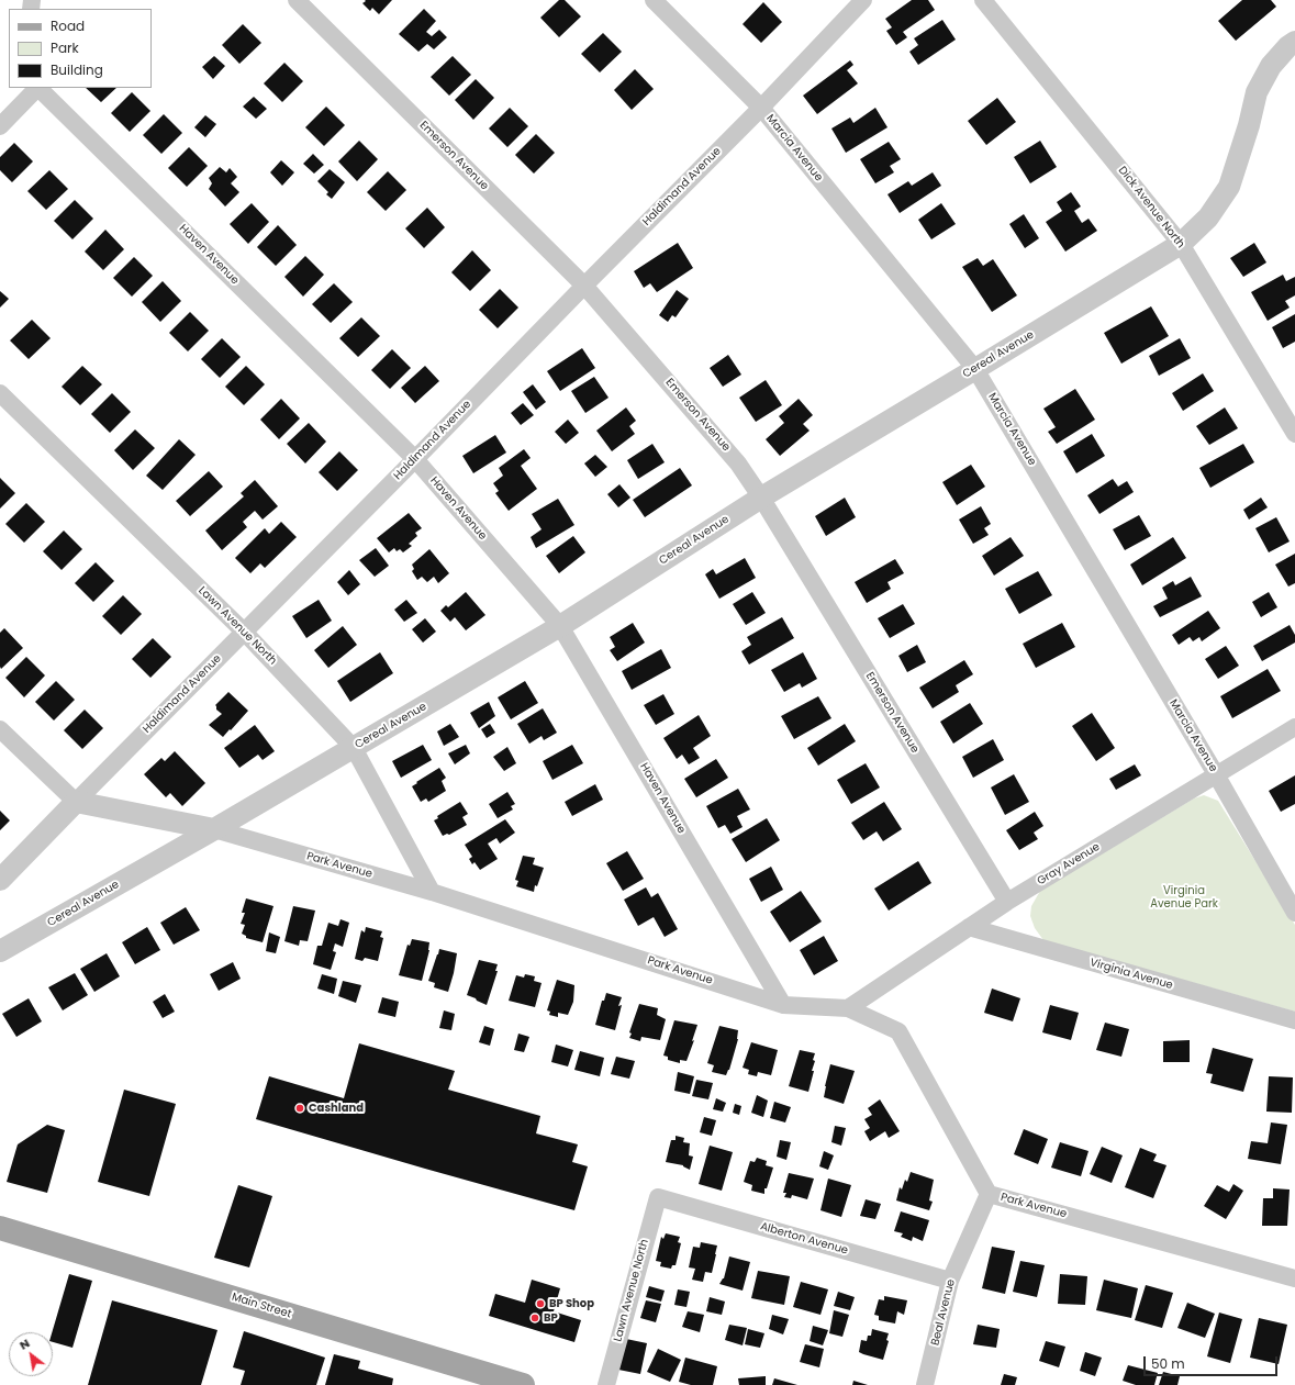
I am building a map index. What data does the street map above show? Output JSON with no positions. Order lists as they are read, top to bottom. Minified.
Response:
{"streets":{"main road":["Main Street"],"street":["Marcia Avenue","Emerson Avenue","Haldimand Avenue","Dick Avenue North","Haven Avenue","Cereal Avenue","Lawn Avenue North","Gray Avenue","Park Avenue","Virginia Avenue","Alberton Avenue","Beal Avenue"]},"crossings":[["Marcia Avenue","Haldimand Avenue"],["Marcia Avenue","Cereal Avenue"],["Marcia Avenue","Gray Avenue"],["Emerson Avenue","Haldimand Avenue"],["Emerson Avenue","Cereal Avenue"],["Emerson Avenue","Gray Avenue"],["Haldimand Avenue","Haven Avenue"],["Haldimand Avenue","Lawn Avenue North"],["Haldimand Avenue","Park Avenue"],["Dick Avenue North","Cereal Avenue"],["Haven Avenue","Cereal Avenue"],["Haven Avenue","Park Avenue"],["Cereal Avenue","Lawn Avenue North"],["Cereal Avenue","Park Avenue"],["Lawn Avenue North","Park Avenue"],["Lawn Avenue North","Alberton Avenue"],["Gray Avenue","Park Avenue"],["Gray Avenue","Virginia Avenue"],["Park Avenue","Beal Avenue"],["Alberton Avenue","Beal Avenue"]],"parks":["Virginia Avenue Park"],"places":["Cashland","BP Shop","BP"],"legend":["Road","Park","Building"],"scale_bar":"50 m","north":"top left"}
